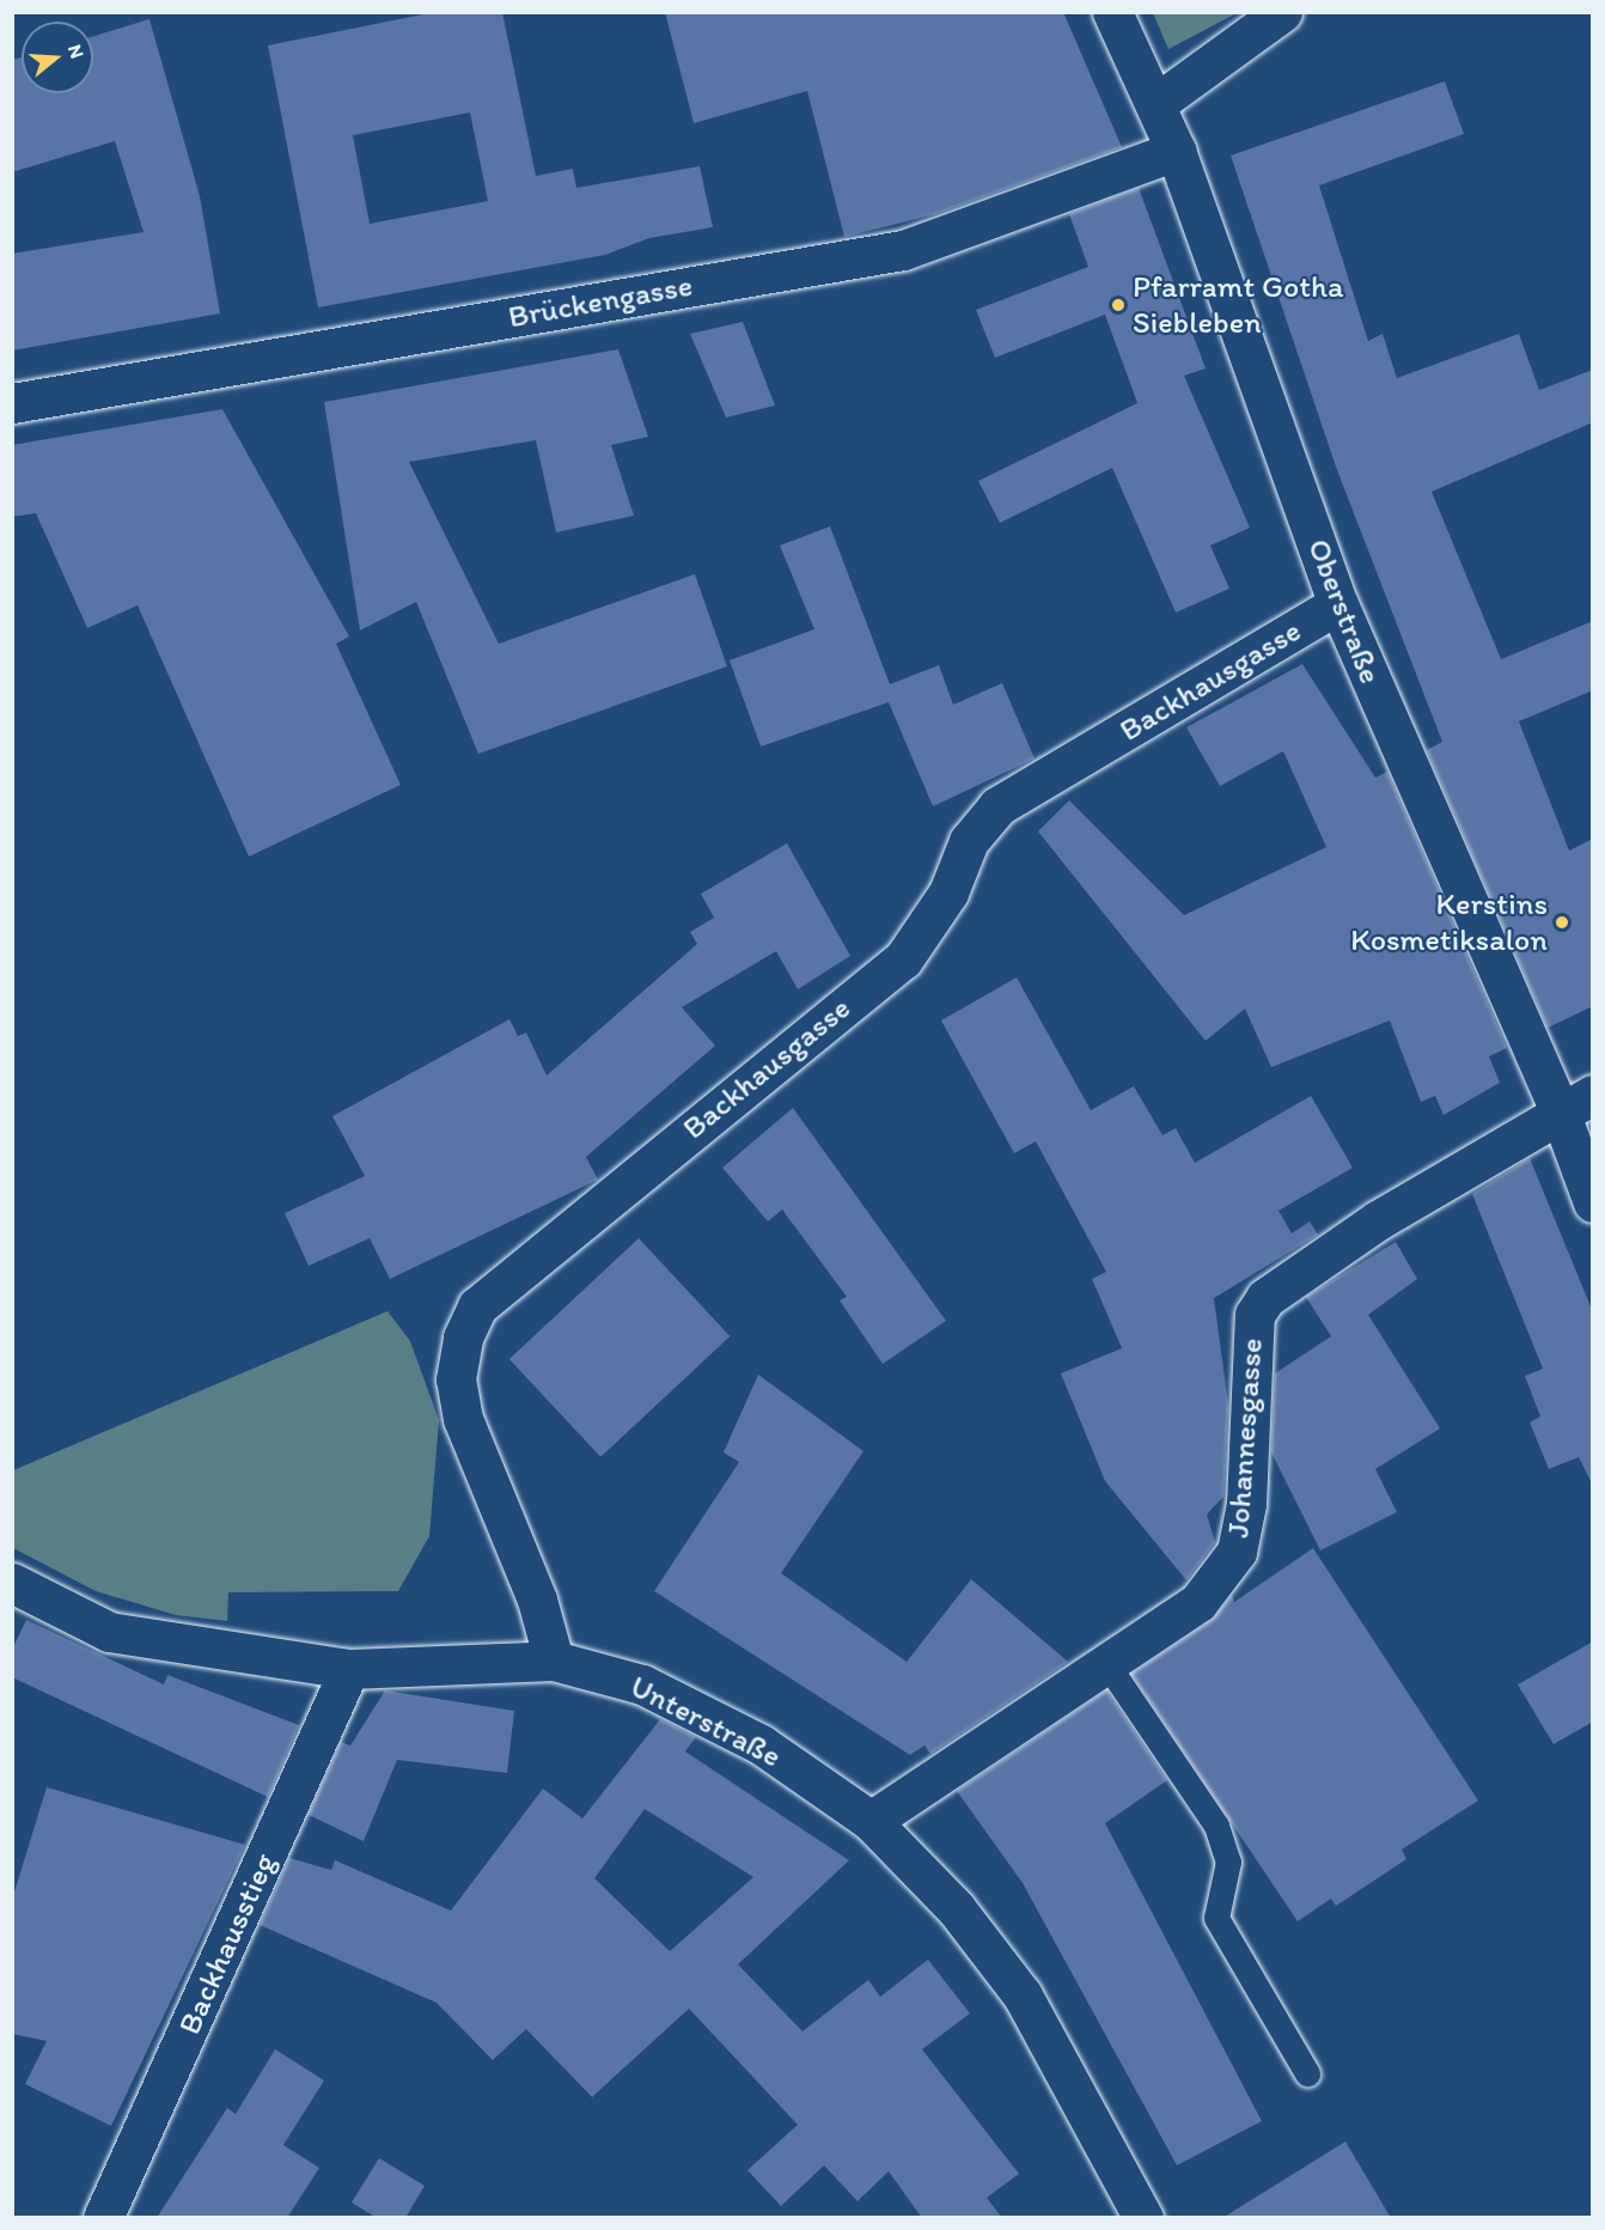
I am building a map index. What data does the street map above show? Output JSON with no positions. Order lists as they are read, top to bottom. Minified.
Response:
{"streets":{"street":["Brückengasse","Oberstraße","Backhausgasse","Johannesgasse","Unterstraße","Backhausstieg"]},"crossings":[["Brückengasse","Oberstraße"],["Oberstraße","Backhausgasse"],["Oberstraße","Johannesgasse"],["Backhausgasse","Unterstraße"],["Johannesgasse","Unterstraße"],["Unterstraße","Backhausstieg"]],"places":["Pfarramt Gotha Siebleben","Kerstins Kosmetiksalon"],"north":"right"}
